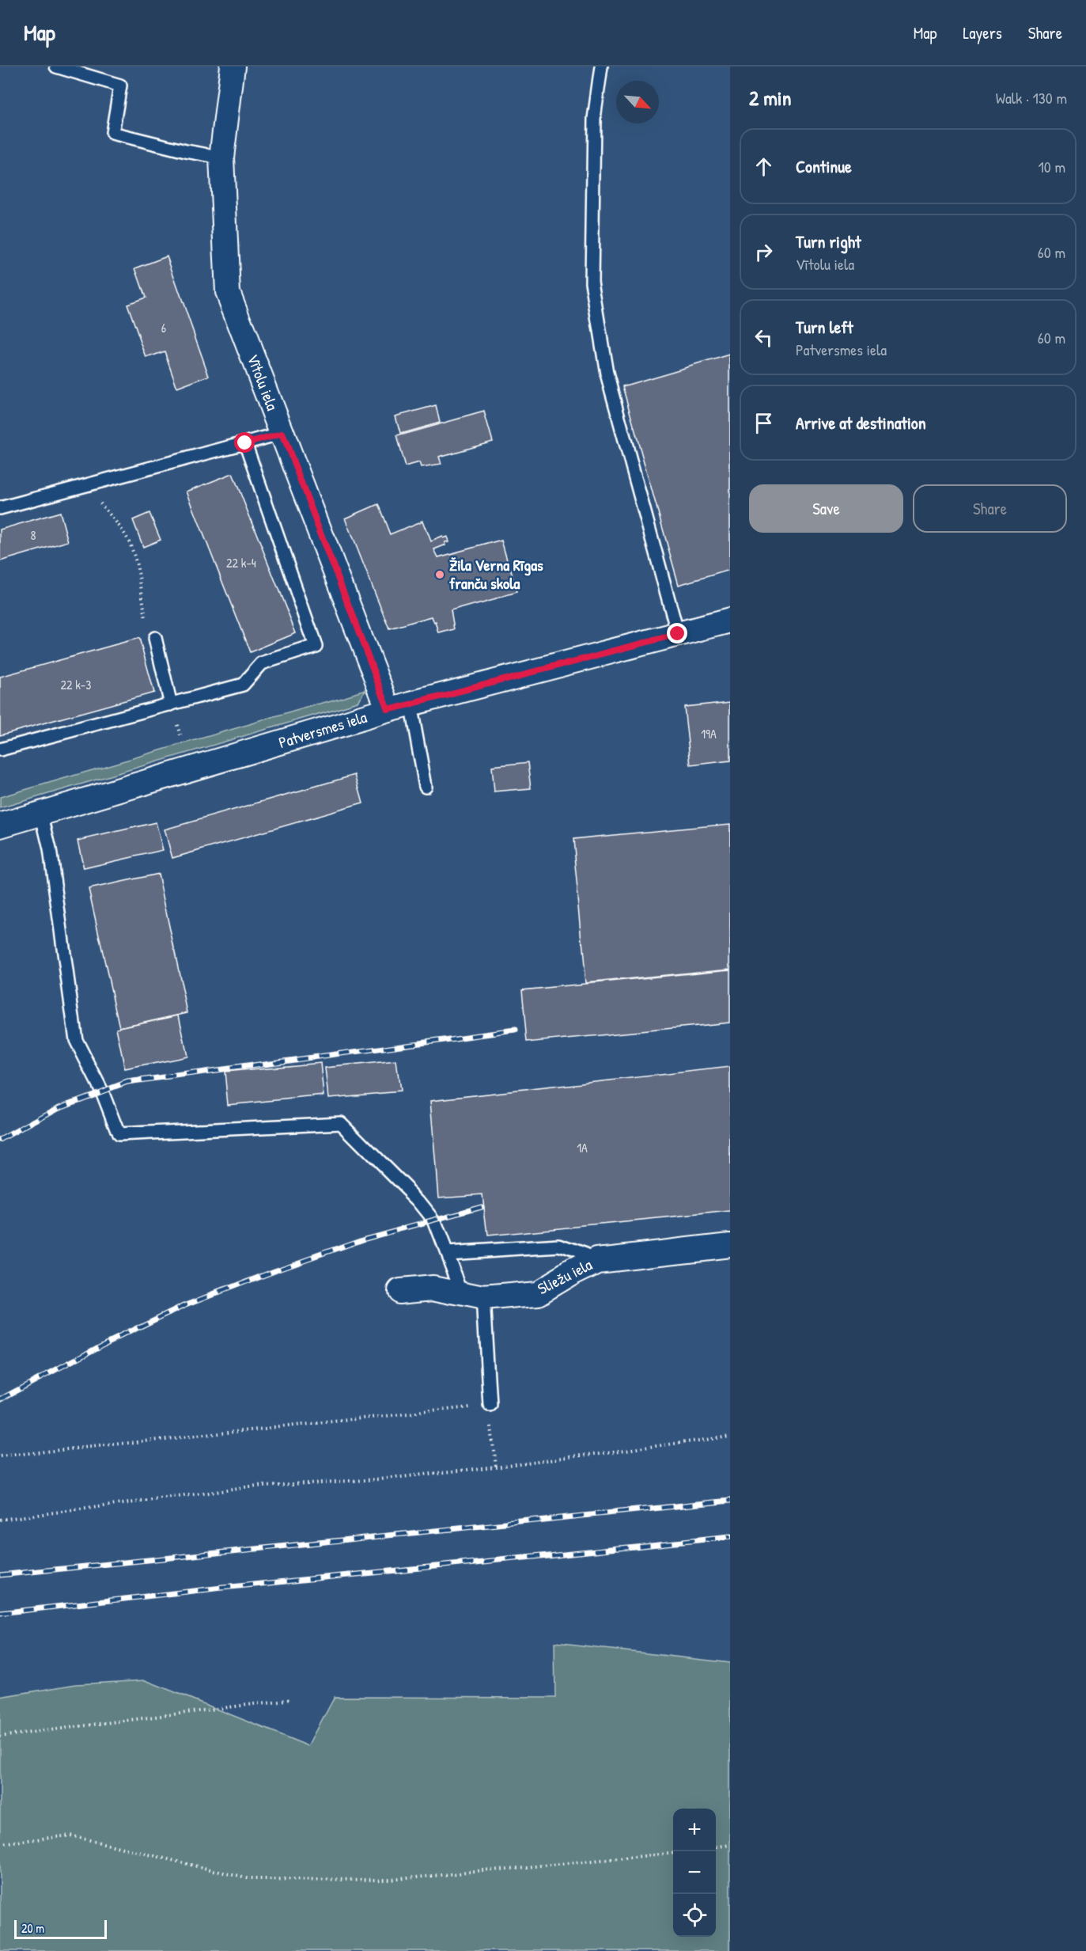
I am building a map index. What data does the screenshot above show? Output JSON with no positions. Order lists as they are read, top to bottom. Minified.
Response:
{"streets":{"street":["Vītolu iela","Patversmes iela","Sliežu iela"]},"crossings":[["Vītolu iela","Patversmes iela"]],"places":["Žila Verna Rīgas franču skola"],"house_numbers":["6","8","22 k-4","22 k-3","19A","1A"],"scale_bar":"20 m","north":"bottom right","page":{"header":"Map","nav":["Map","Layers","Share"],"heading":["2 min","Walk · 130 m"],"list":[["Continue","10 m"],["Turn right","Vītolu iela","60 m"],["Turn left","Patversmes iela","60 m"],"Arrive at destination"],"buttons":["Save","Share"],"map_buttons":["+","−"],"scale":"20 m"}}
